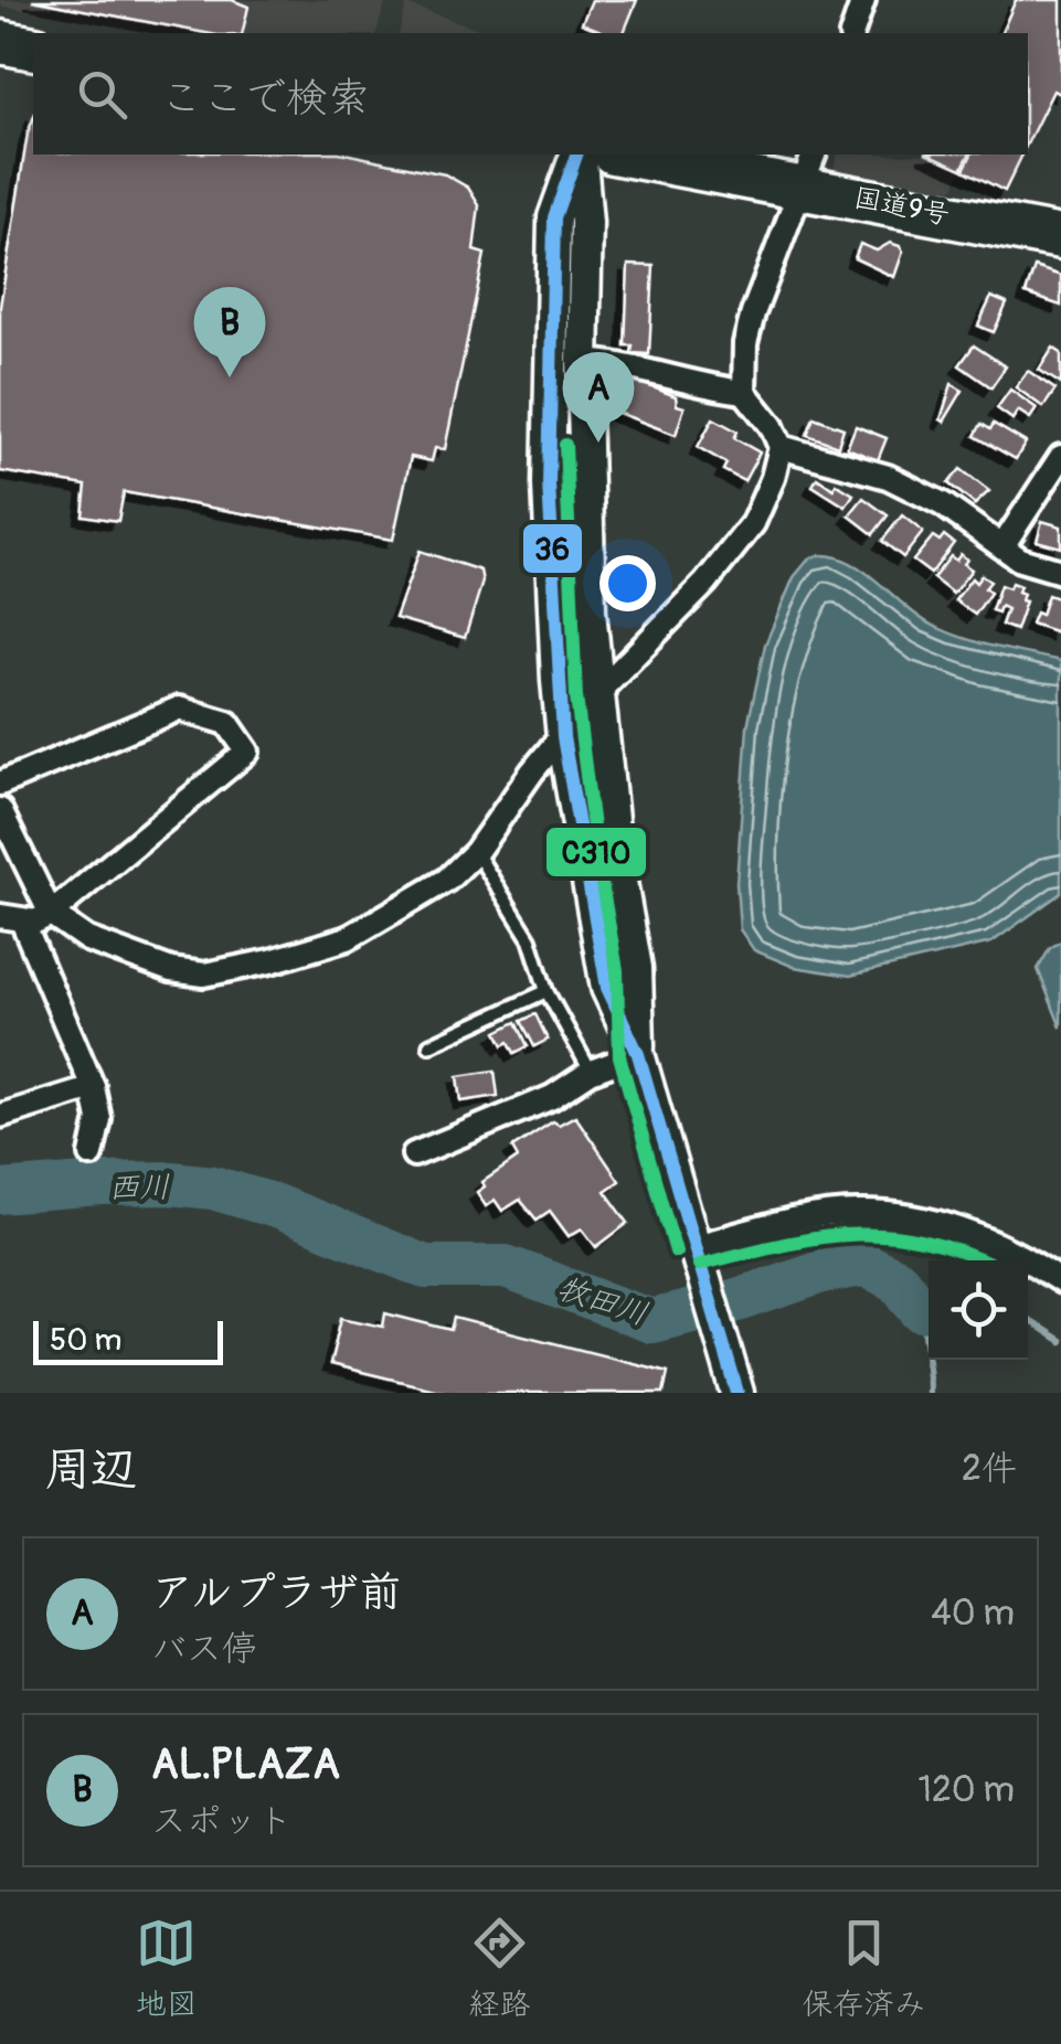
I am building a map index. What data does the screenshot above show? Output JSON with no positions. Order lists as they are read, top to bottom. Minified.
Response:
{"streets":{"highway":["国道9号"]},"water":["西川","牧田川"],"lines":["transit line 36","transit line C310"],"scale_bar":"50 m","page":{"search":"ここで検索","pins":["B","A"],"scale":"50 m","heading":["周辺","2件"],"list":[{"mark":"A","name":"アルプラザ前","note":"バス停","value":"40 m"},{"mark":"B","name":"AL.PLAZA","note":"スポット","value":"120 m"}],"nav":["地図","経路","保存済み"]}}
